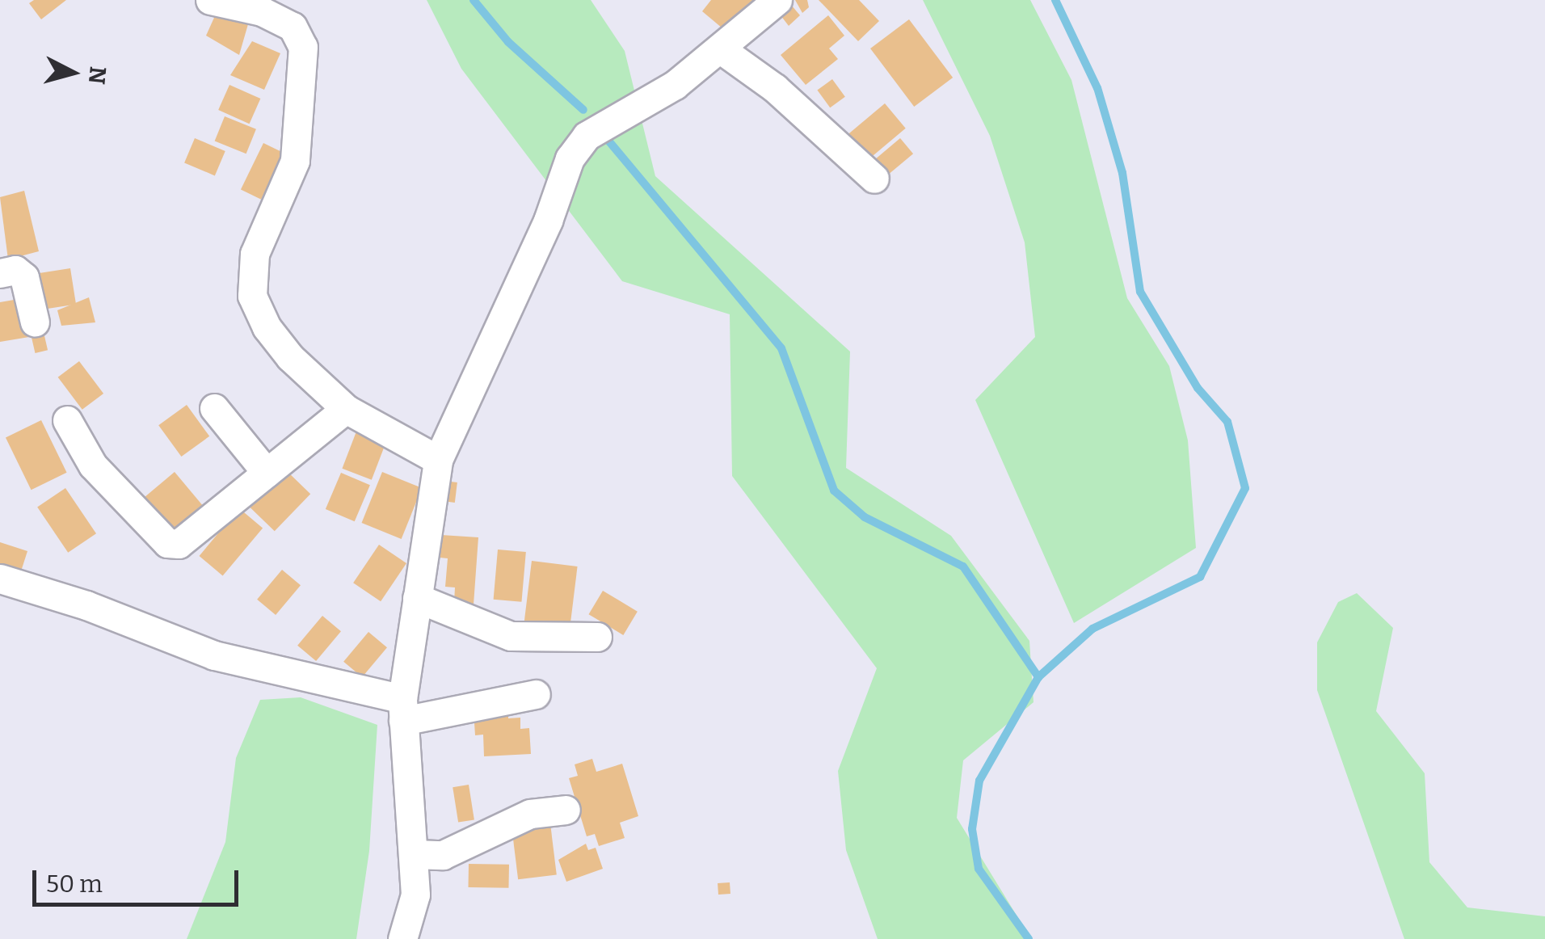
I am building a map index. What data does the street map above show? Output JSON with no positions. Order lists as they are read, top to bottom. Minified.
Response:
{"scale_bar":"50 m","north":"right"}
